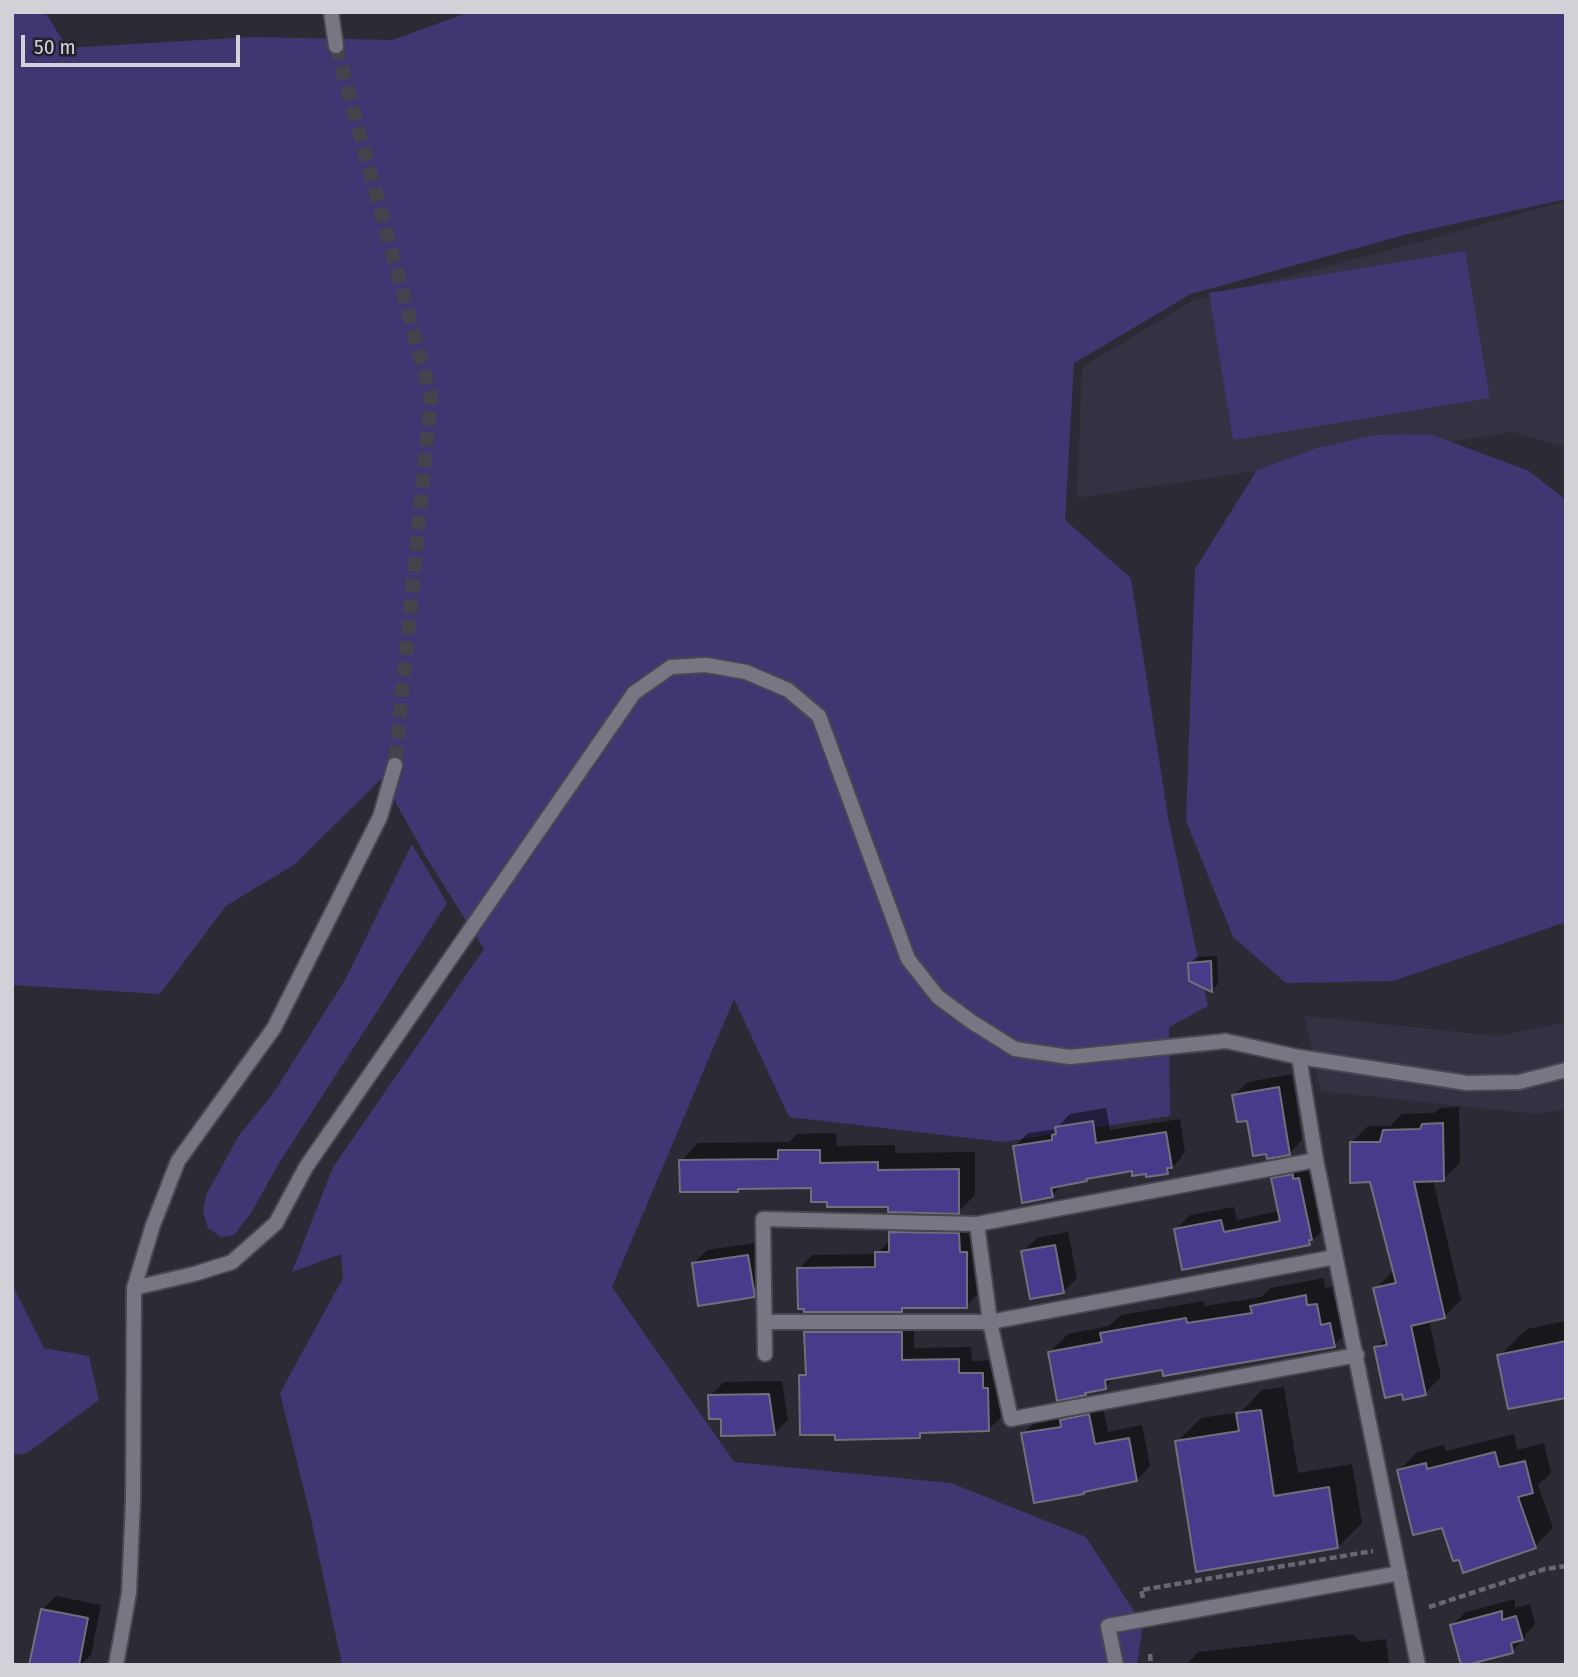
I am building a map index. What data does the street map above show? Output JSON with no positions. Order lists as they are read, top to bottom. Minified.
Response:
{"scale_bar":"50 m"}
